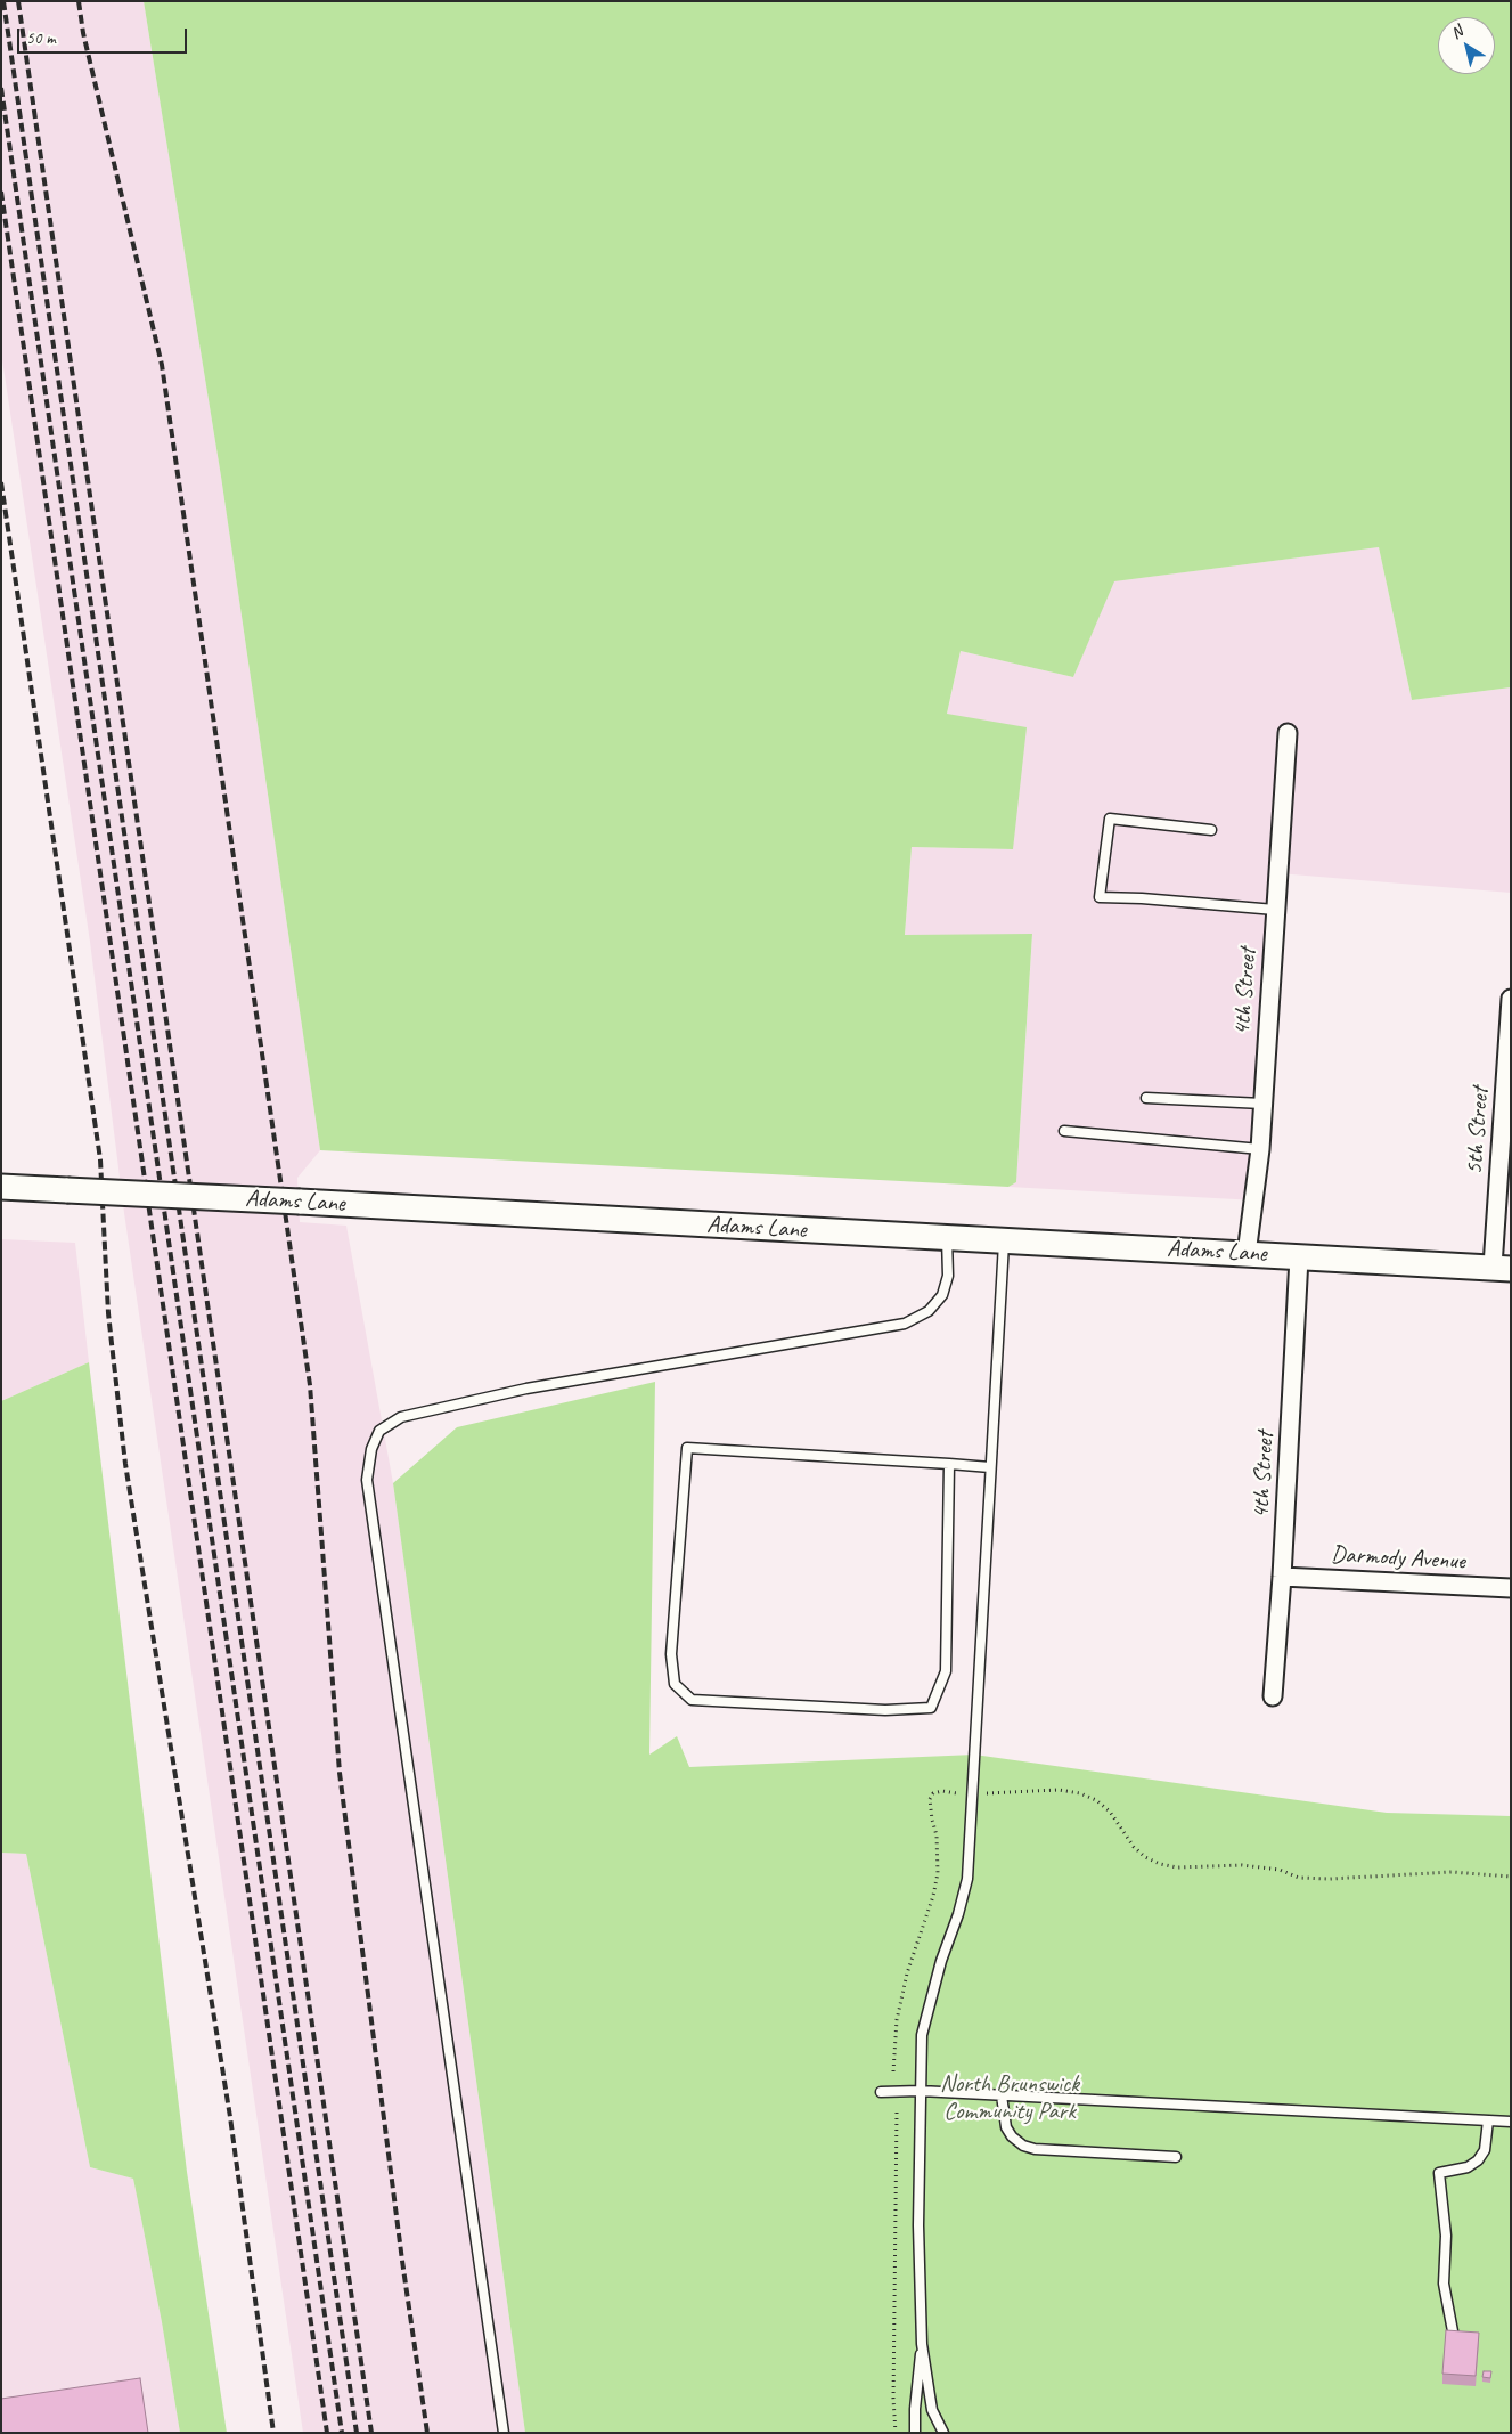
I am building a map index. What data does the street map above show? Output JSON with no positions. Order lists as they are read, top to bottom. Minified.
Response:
{"streets":{"street":["4th Street","5th Street","Adams Lane","Darmody Avenue"]},"crossings":[["4th Street","Adams Lane"],["4th Street","Darmody Avenue"],["5th Street","Adams Lane"]],"parks":["North Brunswick Community Park"],"scale_bar":"50 m","north":"top left"}
